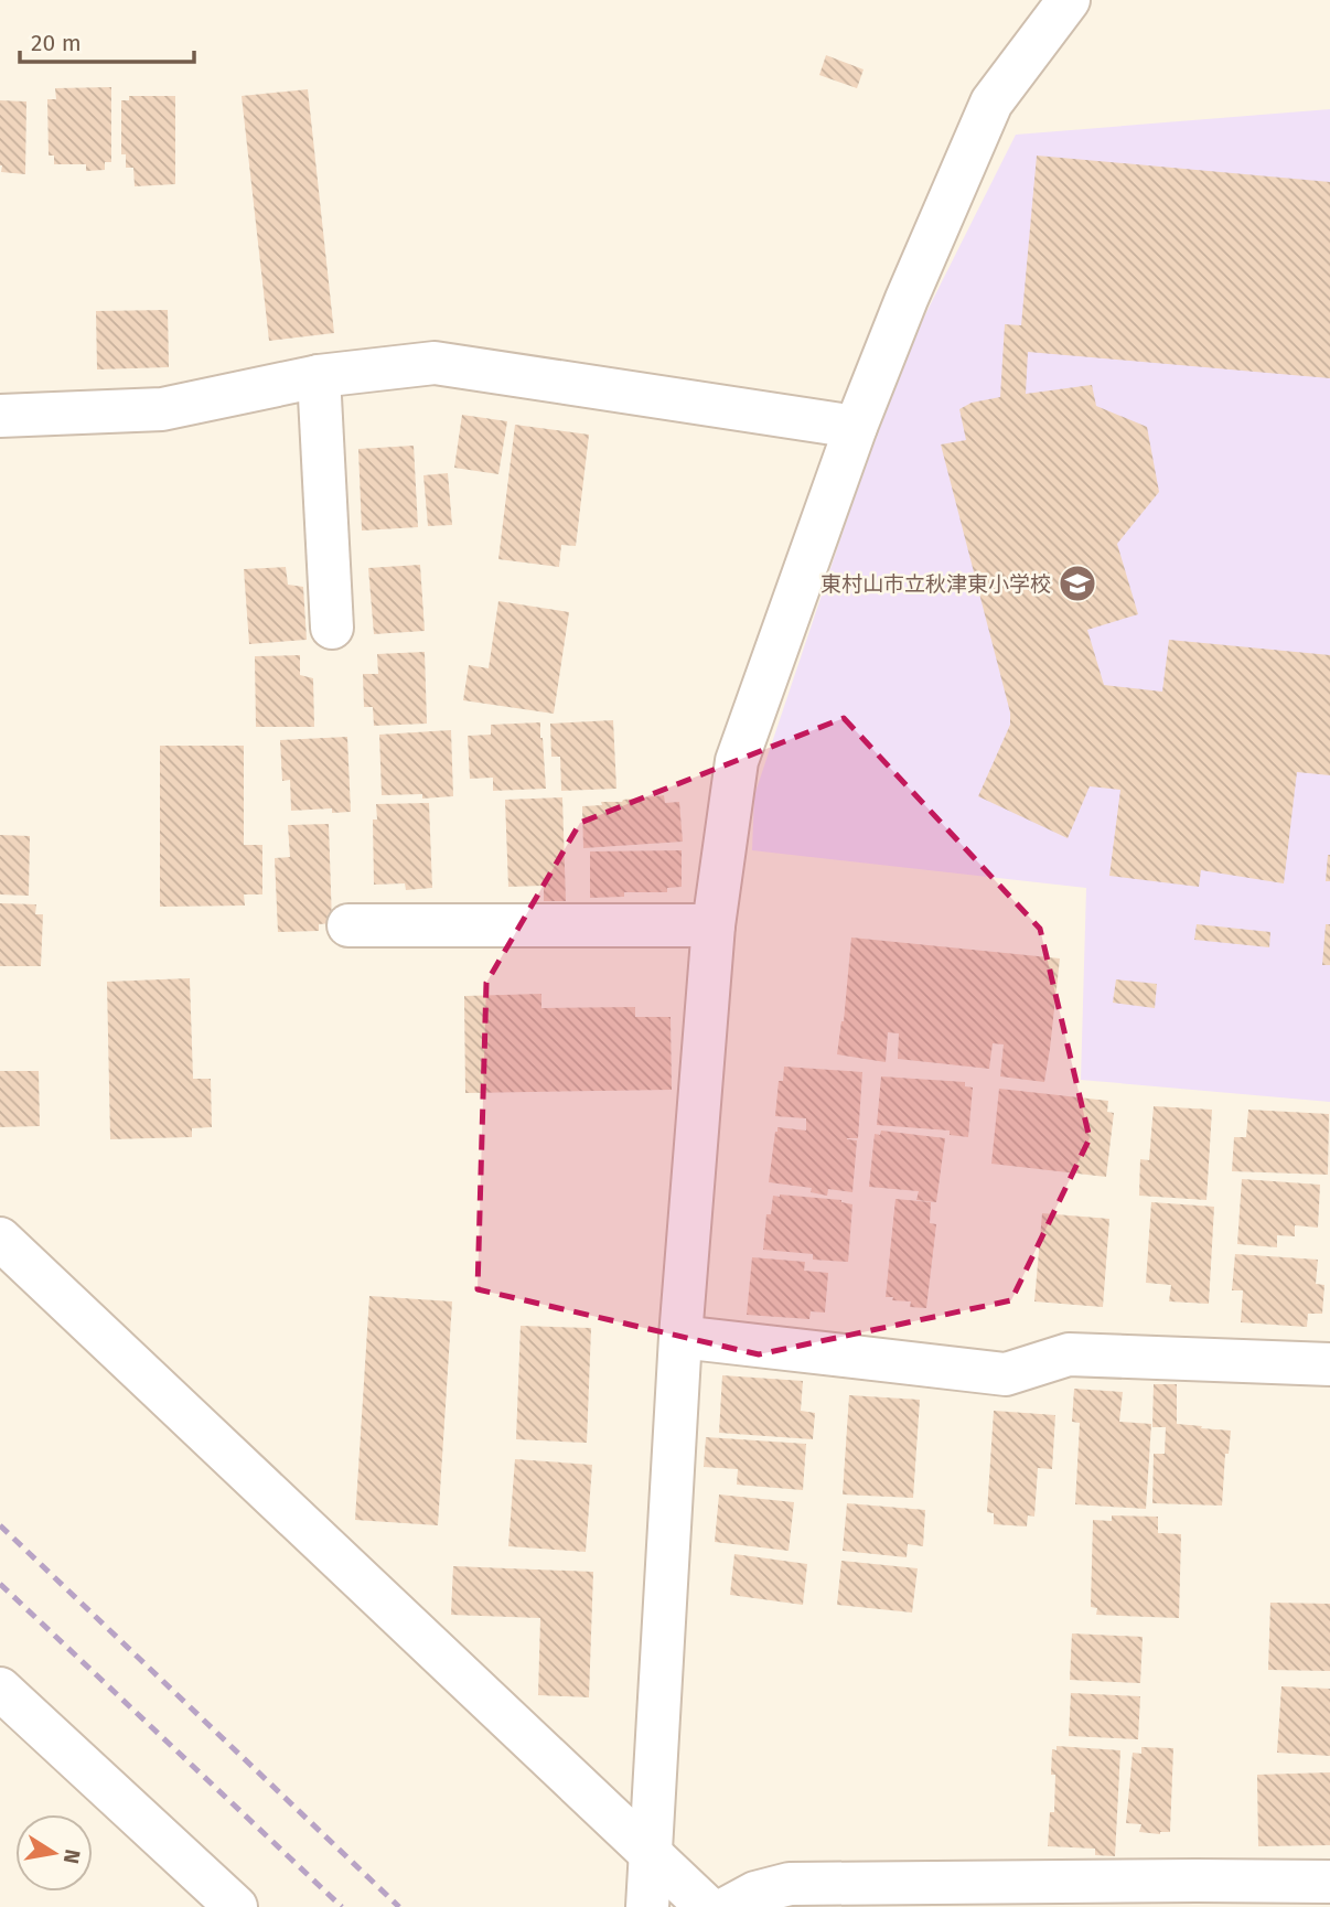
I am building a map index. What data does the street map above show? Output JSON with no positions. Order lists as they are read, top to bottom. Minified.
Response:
{"places":{"school or university":["東村山市立秋津東小学校"]},"scale_bar":"20 m","north":"right"}
